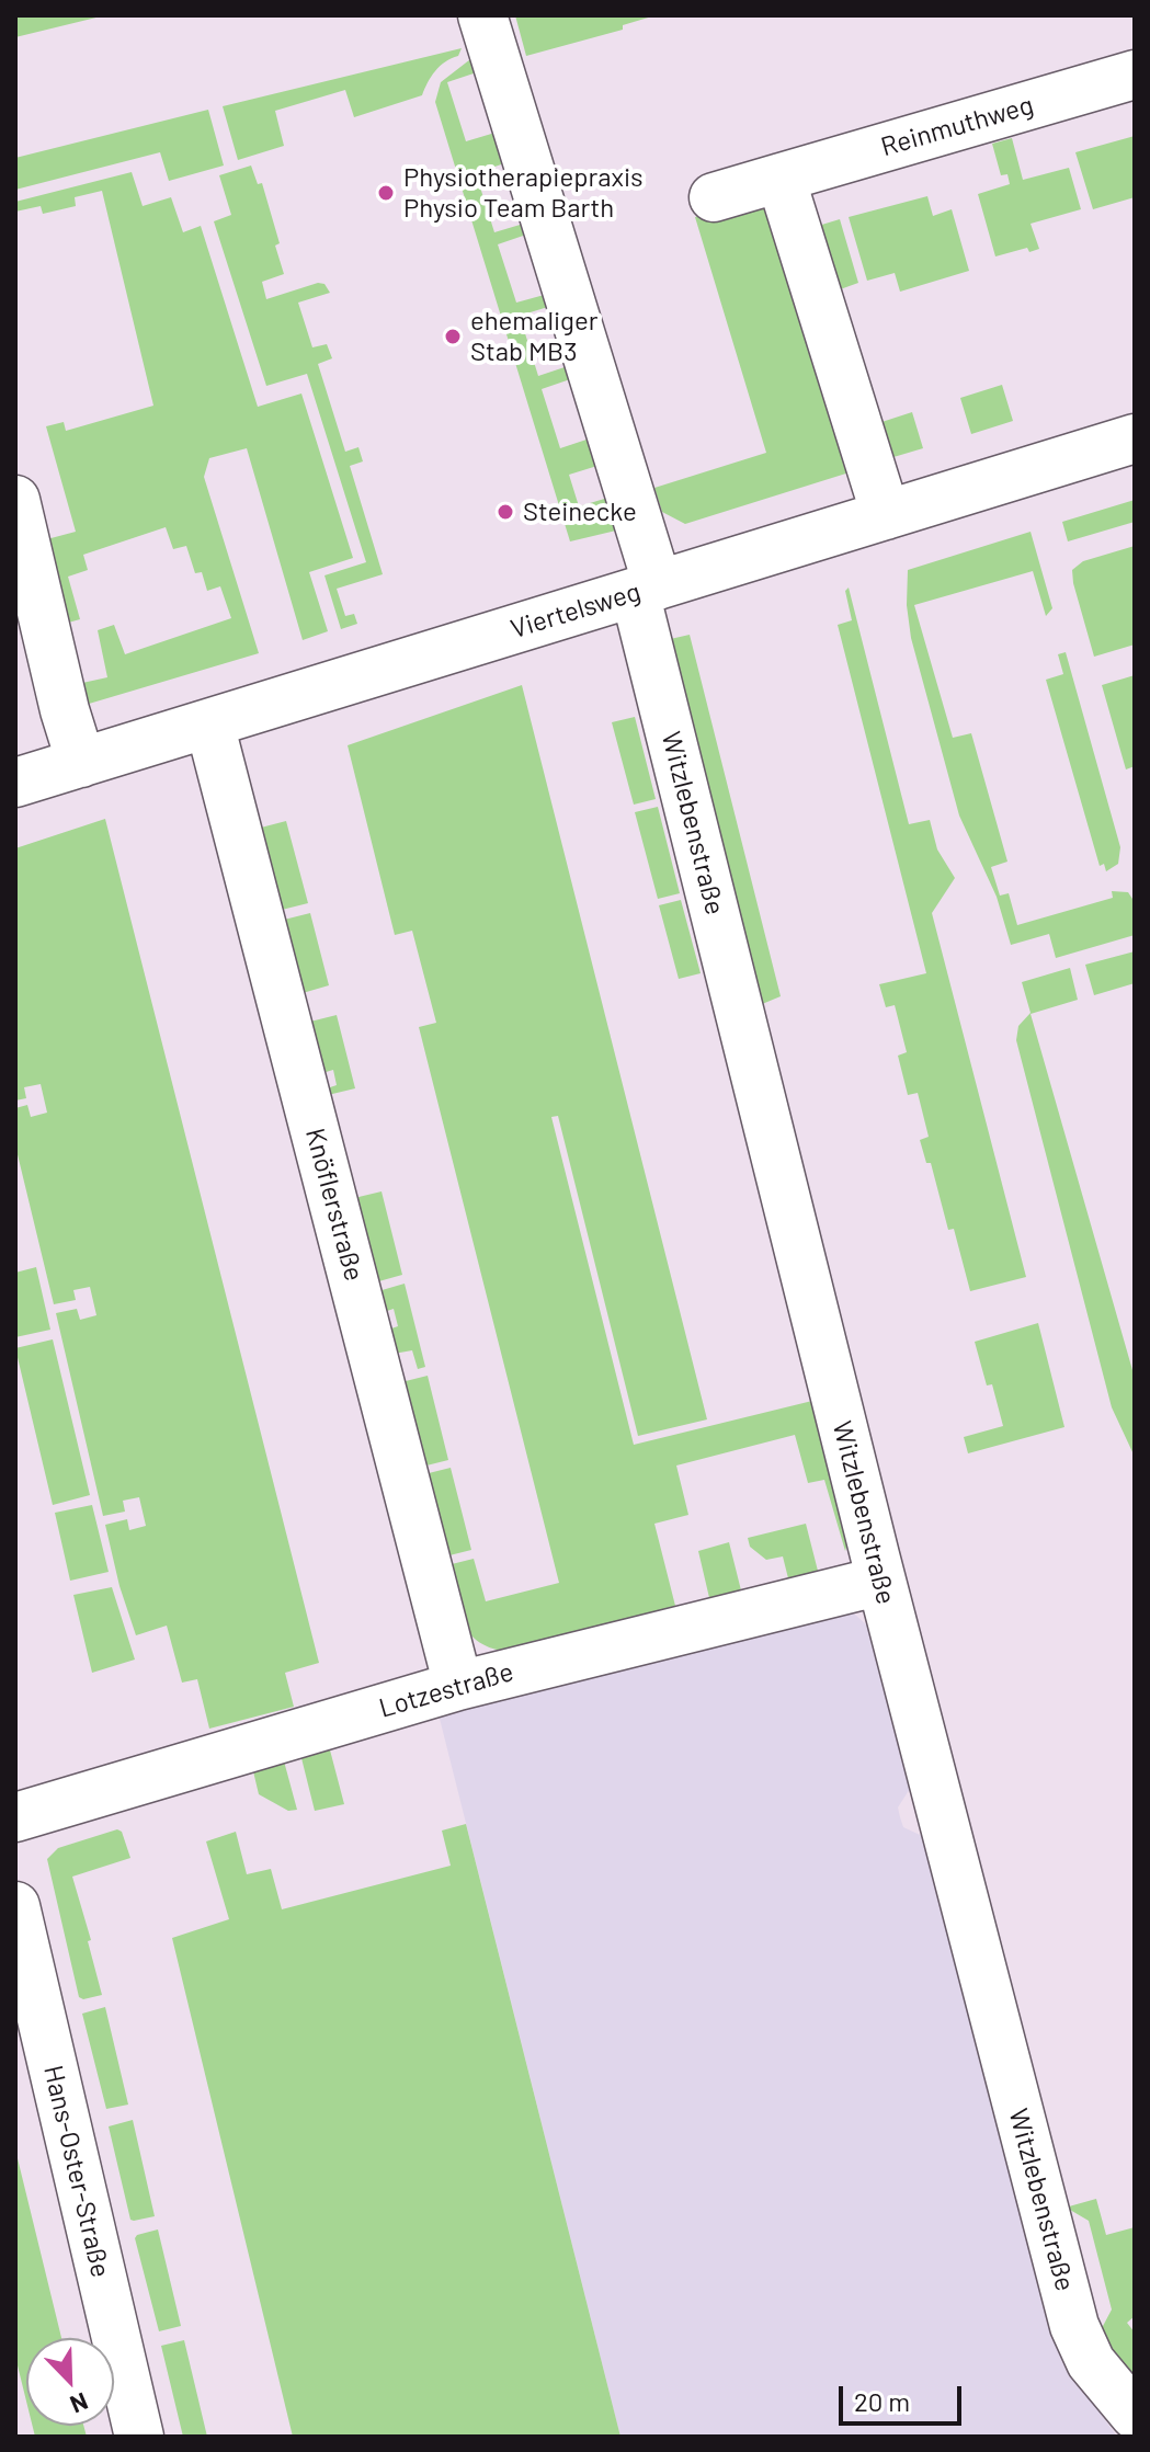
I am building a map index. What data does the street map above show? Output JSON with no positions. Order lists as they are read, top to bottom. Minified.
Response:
{"streets":{"street":["Reinmuthweg","Viertelsweg","Witzlebenstraße","Knöflerstraße","Lotzestraße","Hans-Oster-Straße"]},"crossings":[["Viertelsweg","Witzlebenstraße"],["Viertelsweg","Knöflerstraße"],["Witzlebenstraße","Lotzestraße"],["Knöflerstraße","Lotzestraße"]],"places":["Physiotherapiepraxis Physio Team Barth","ehemaliger Stab MB3","Steinecke"],"scale_bar":"20 m","north":"bottom right"}
